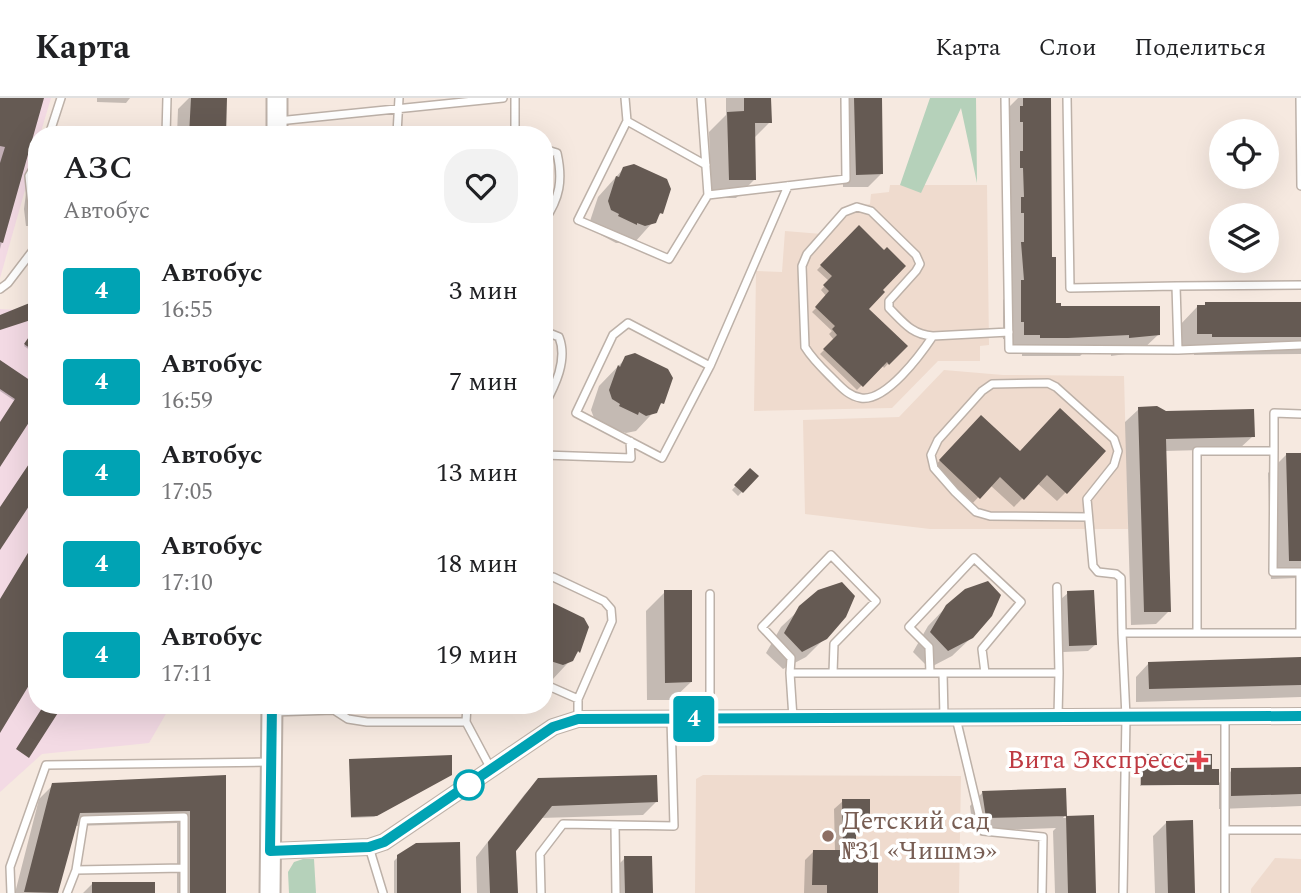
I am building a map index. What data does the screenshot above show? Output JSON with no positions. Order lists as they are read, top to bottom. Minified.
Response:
{"places":{"health":["Вита Экспресс"],"other":["Детский сад №31 «Чишмэ»"]},"lines":["bus line 4"],"page":{"header":"Карта","nav":["Карта","Слои","Поделиться"],"on_map":"4","heading":["АЗС","Автобус"],"list":[{"mark":"4","name":"Автобус","note":"16:55","value":"3 мин"},{"mark":"4","name":"Автобус","note":"16:59","value":"7 мин"},{"mark":"4","name":"Автобус","note":"17:05","value":"13 мин"},{"mark":"4","name":"Автобус","note":"17:10","value":"18 мин"},{"mark":"4","name":"Автобус","note":"17:11","value":"19 мин"}]}}
